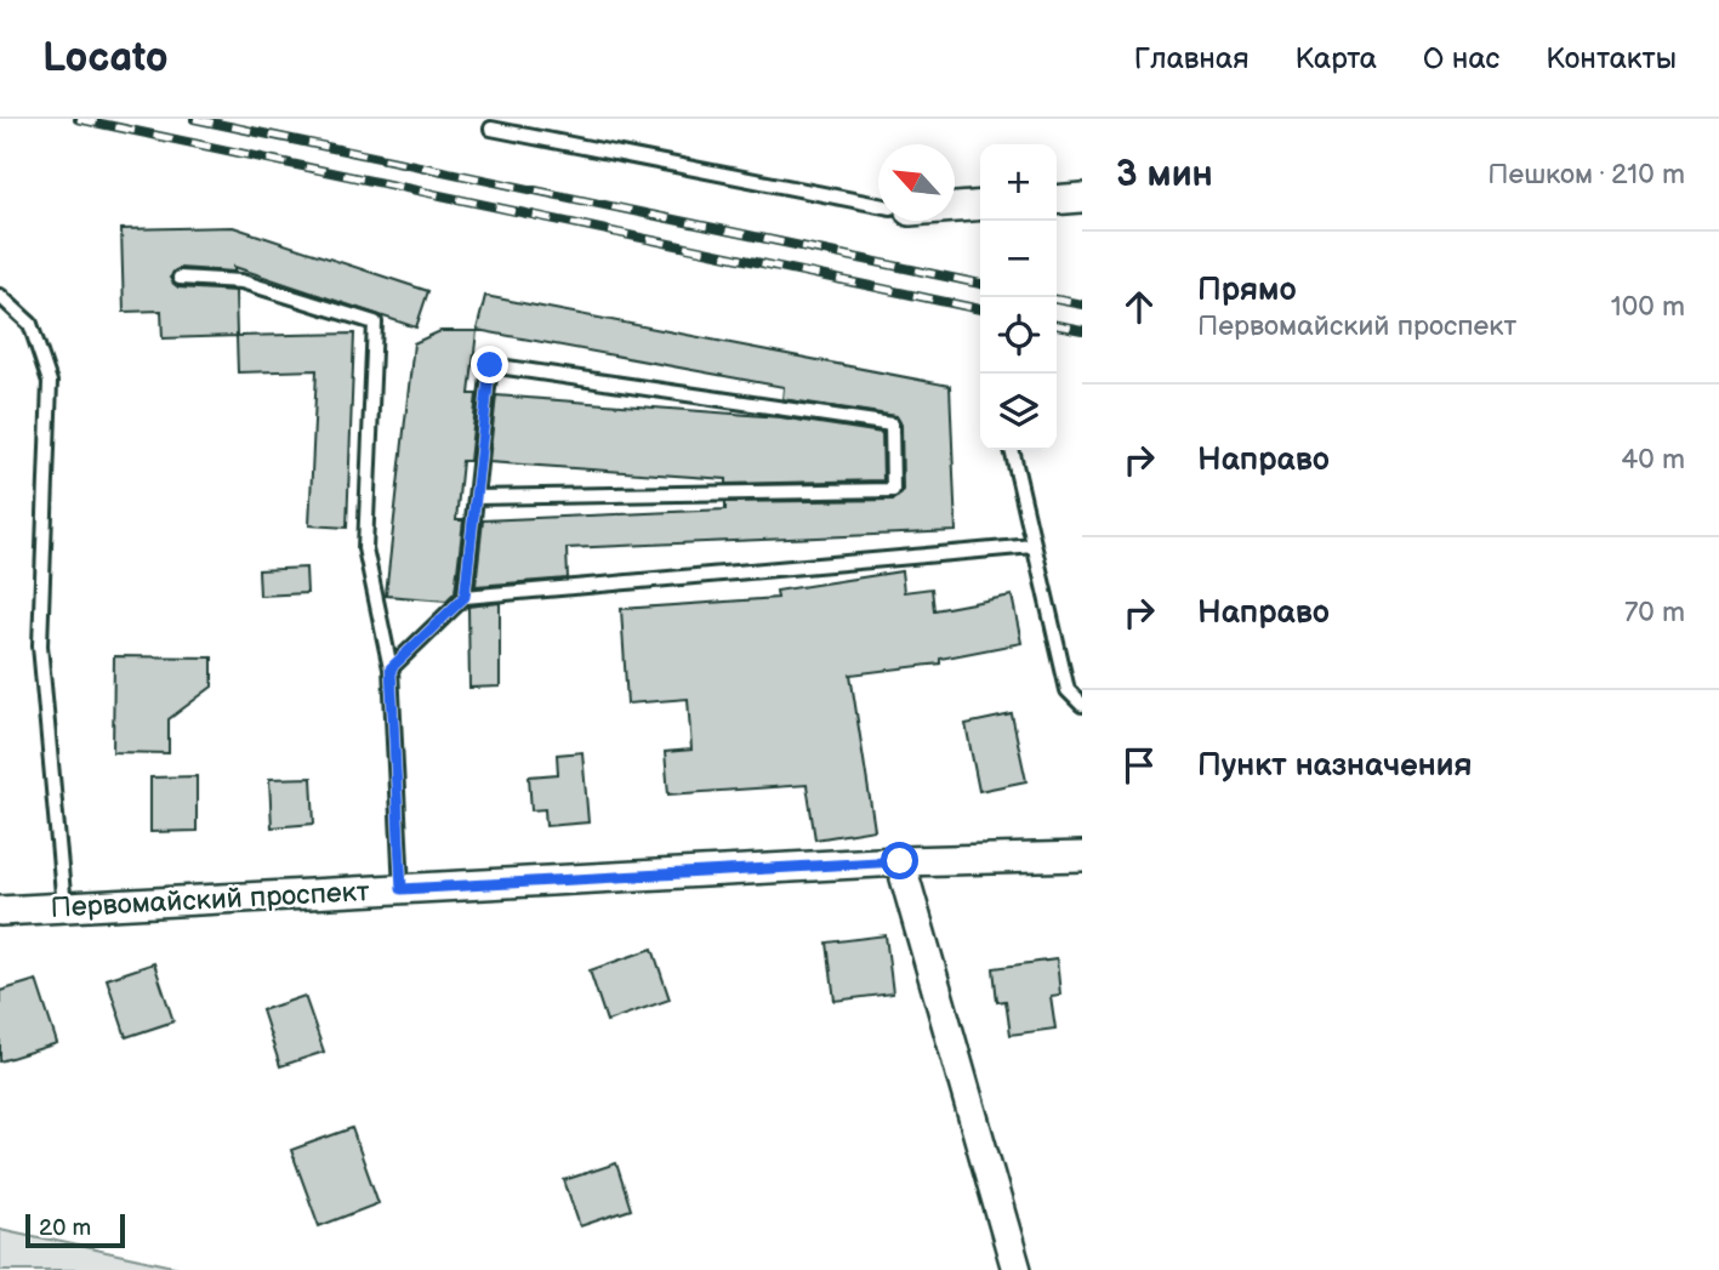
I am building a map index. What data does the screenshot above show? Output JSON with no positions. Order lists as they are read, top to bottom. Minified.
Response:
{"streets":{"street":["Первомайский проспект"]},"scale_bar":"20 m","north":"top left","page":{"header":"Locato","nav":["Главная","Карта","О нас","Контакты"],"heading":["3 мин","Пешком · 210 m"],"map_buttons":["+","−"],"list":[["Прямо","Первомайский проспект","100 m"],["Направо","40 m"],["Направо","70 m"],"Пункт назначения"],"scale":"20 m"}}
